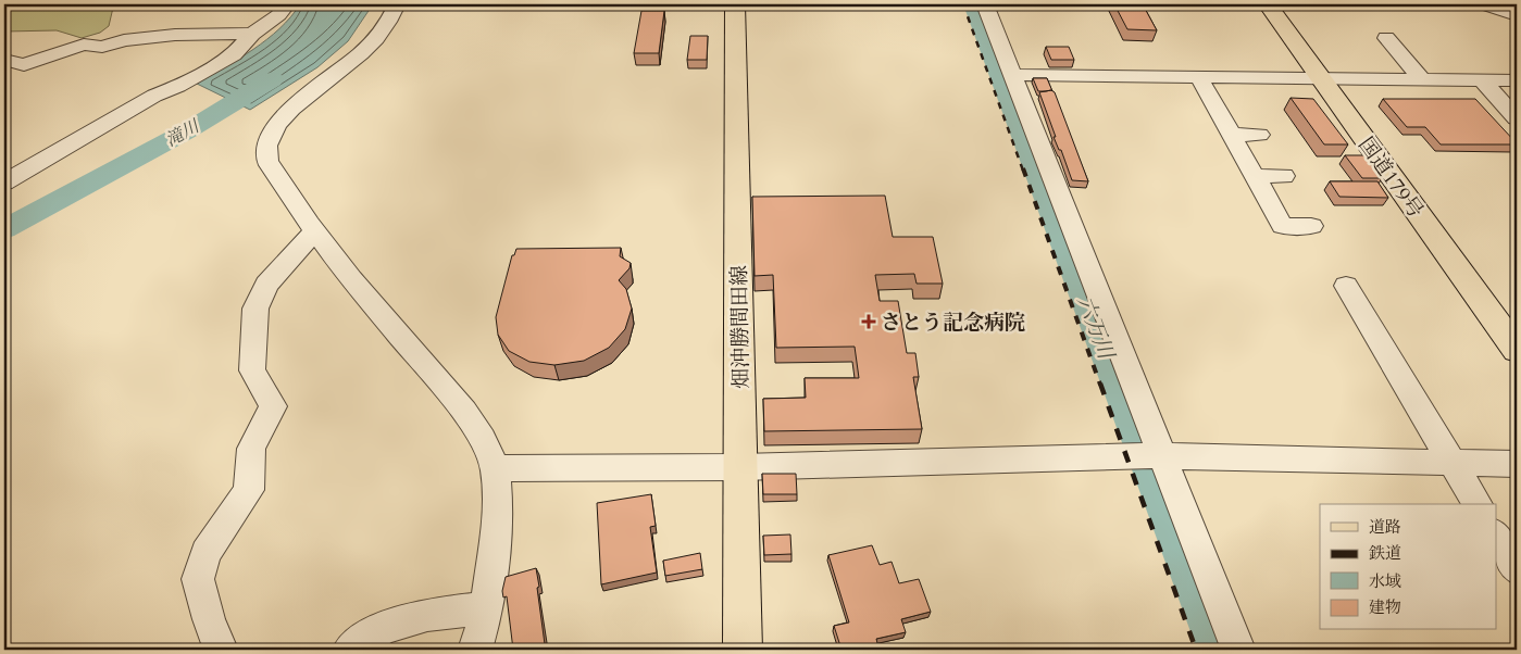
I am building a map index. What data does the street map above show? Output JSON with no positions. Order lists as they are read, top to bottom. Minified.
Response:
{"streets":{"main road":["国道179号","畑沖勝間田線"]},"water":["滝川","六万川"],"places":{"health":["さとう記念病院"]},"legend":["道路","鉄道","水域","建物"]}
